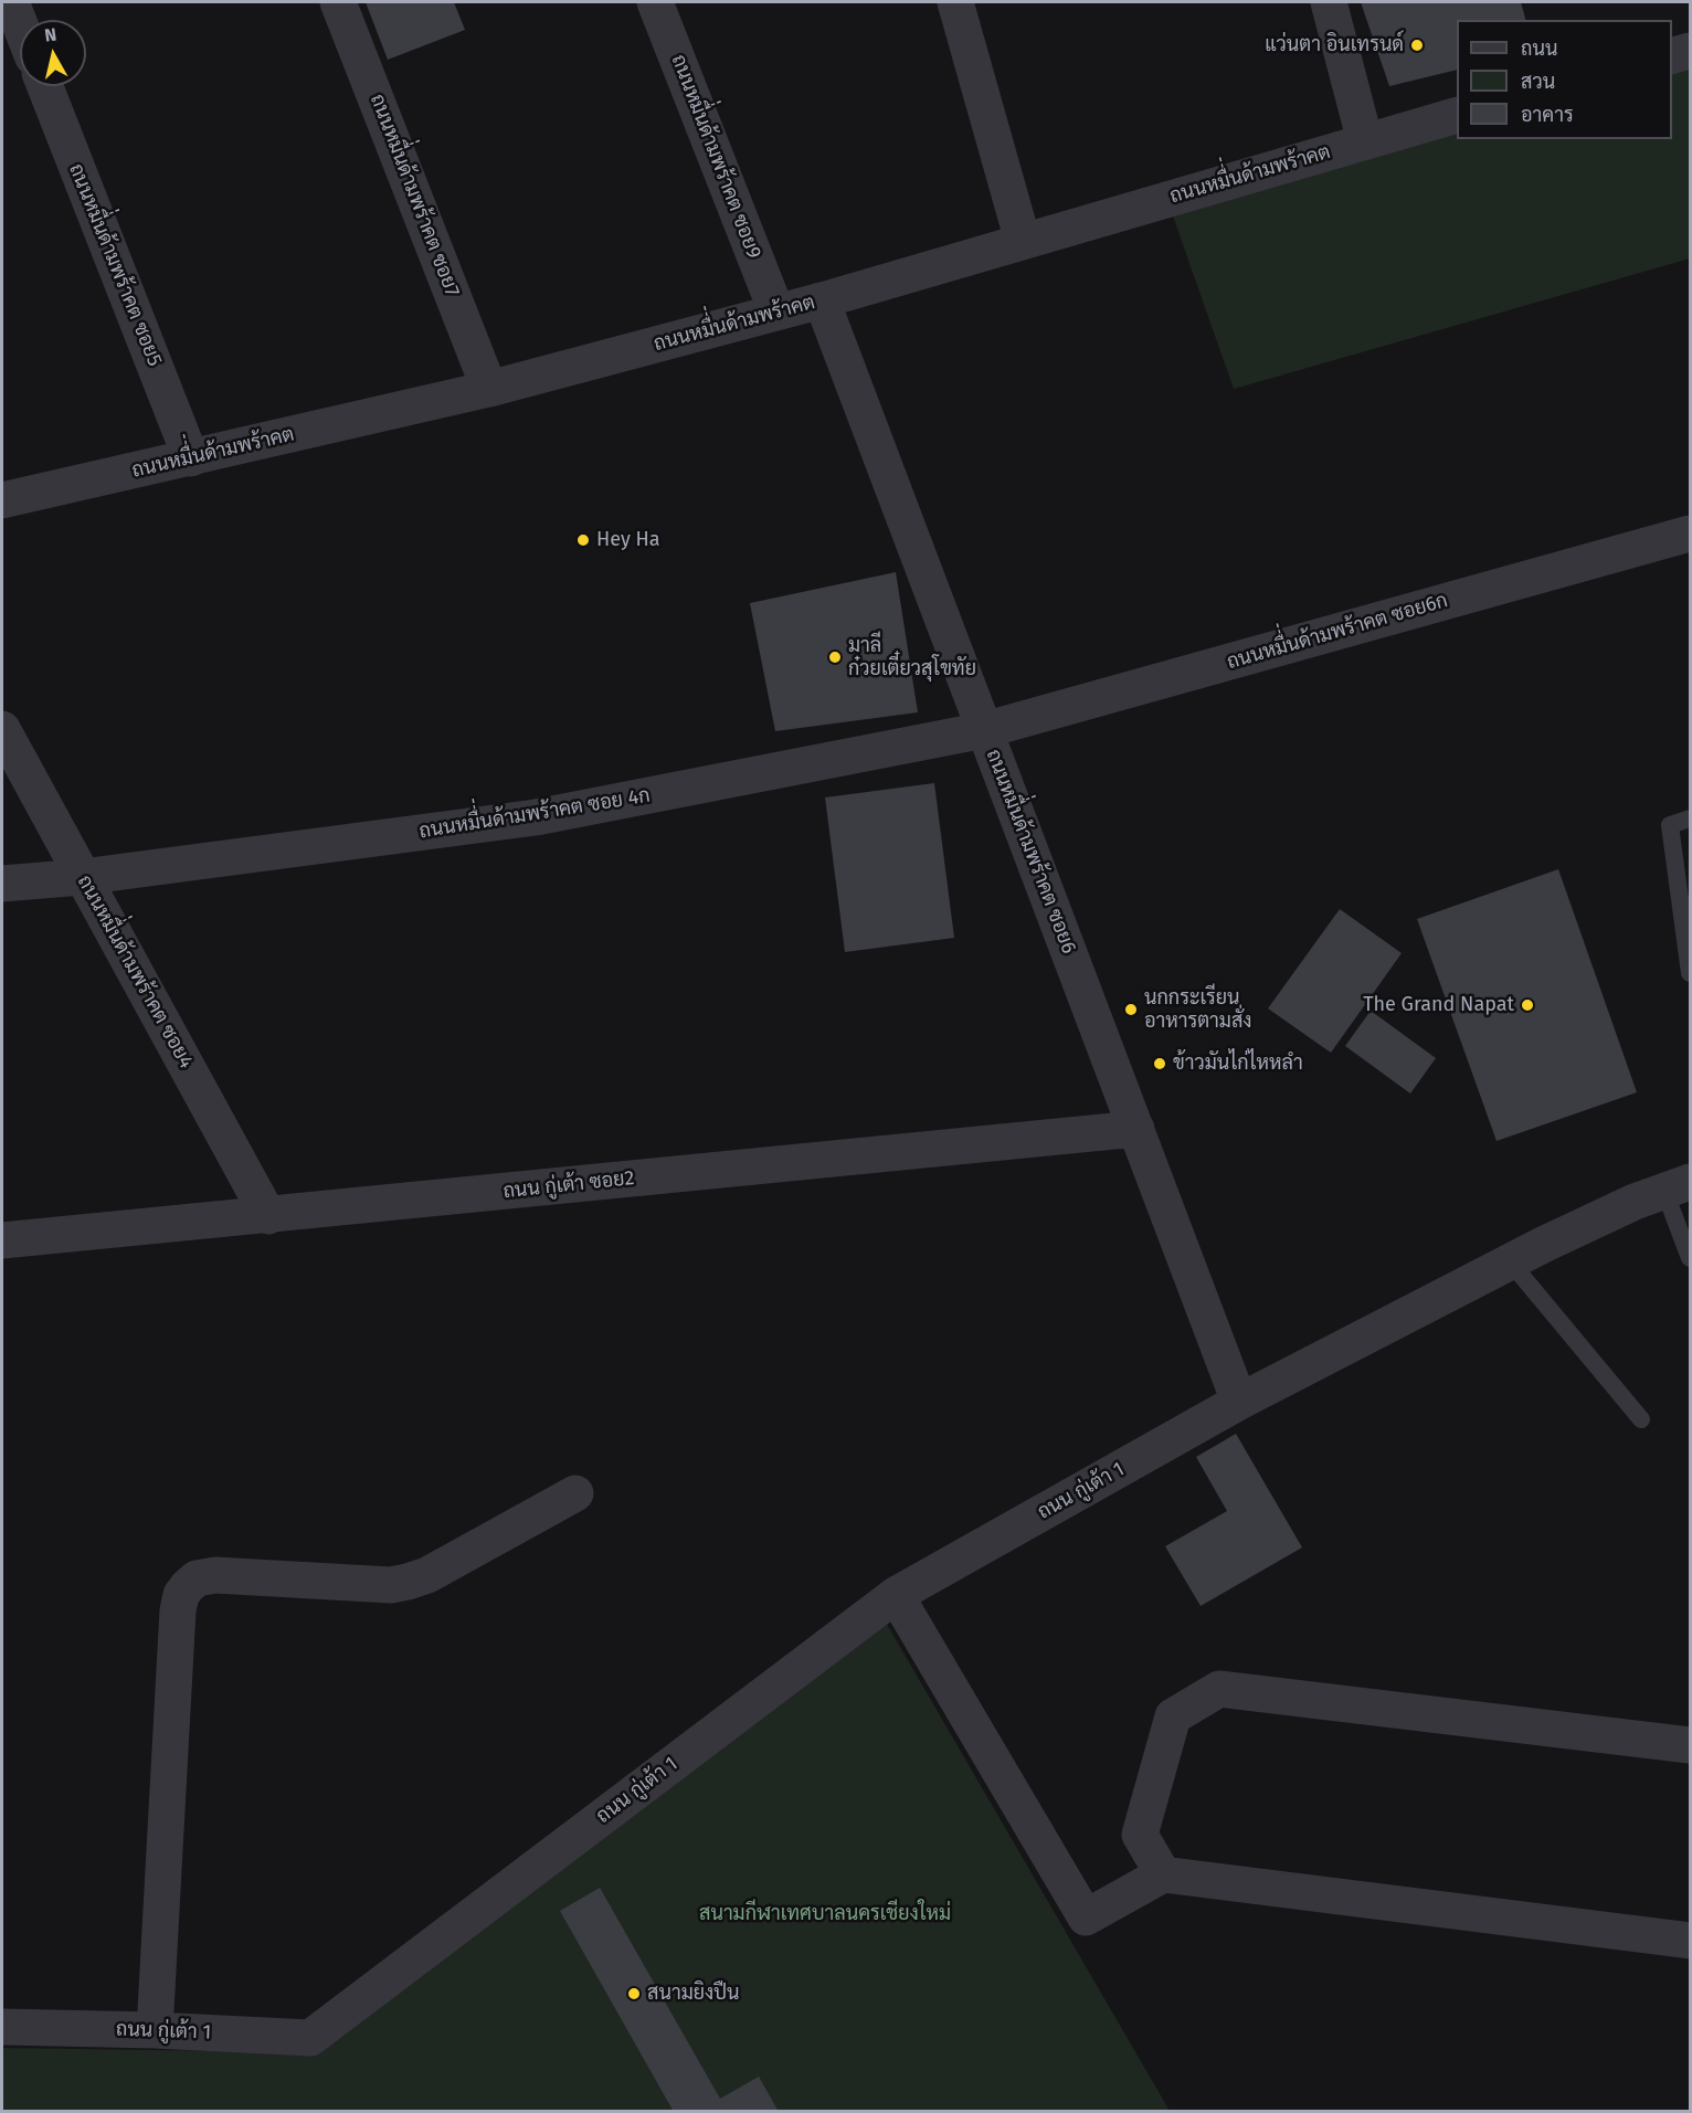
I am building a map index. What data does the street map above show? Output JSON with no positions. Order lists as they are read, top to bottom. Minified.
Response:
{"streets":{"street":["ถนนหมื่่นด้ามพร้าคต ซอย9","ถนนหมื่่นด้ามพร้าคต","ถนนหมื่่นด้ามพร้าคต ซอย7","ถนนหมื่่นด้ามพร้าคต ซอย5","ถนนหมื่่นด้ามพร้าคต ซอย6ก","ถนนหมื่่นด้ามพร้าคต ซอย 4ก","ถนนหมื่่นด้ามพร้าคต ซอย6","ถนนหมื่่นด้ามพร้าคต ซอย4","ถนน กู่เต้า ซอย2","ถนน กู่เต้า 1"]},"crossings":[["ถนนหมื่่นด้ามพร้าคต ซอย9","ถนนหมื่่นด้ามพร้าคต"],["ถนนหมื่่นด้ามพร้าคต","ถนนหมื่่นด้ามพร้าคต ซอย7"],["ถนนหมื่่นด้ามพร้าคต","ถนนหมื่่นด้ามพร้าคต ซอย5"],["ถนนหมื่่นด้ามพร้าคต","ถนนหมื่่นด้ามพร้าคต ซอย6"],["ถนนหมื่่นด้ามพร้าคต ซอย6ก","ถนนหมื่่นด้ามพร้าคต ซอย 4ก"],["ถนนหมื่่นด้ามพร้าคต ซอย6ก","ถนนหมื่่นด้ามพร้าคต ซอย6"],["ถนนหมื่่นด้ามพร้าคต ซอย 4ก","ถนนหมื่่นด้ามพร้าคต ซอย6"],["ถนนหมื่่นด้ามพร้าคต ซอย 4ก","ถนนหมื่่นด้ามพร้าคต ซอย4"],["ถนนหมื่่นด้ามพร้าคต ซอย6","ถนน กู่เต้า ซอย2"],["ถนนหมื่่นด้ามพร้าคต ซอย6","ถนน กู่เต้า 1"],["ถนนหมื่่นด้ามพร้าคต ซอย4","ถนน กู่เต้า ซอย2"]],"parks":["สนามกีฬาเทศบาลนครเชียงใหม่"],"places":["แว่นตา อินเทรนด์","Hey Ha","มาลี ก๋วยเตี๋ยวสุโขทัย","The Grand Napat","นกกระเรียน อาหารตามสั่ง","ข้าวมันไก่ไหหลำ","สนามยิงปืน"],"legend":["ถนน","สวน","อาคาร"],"north":"top"}
